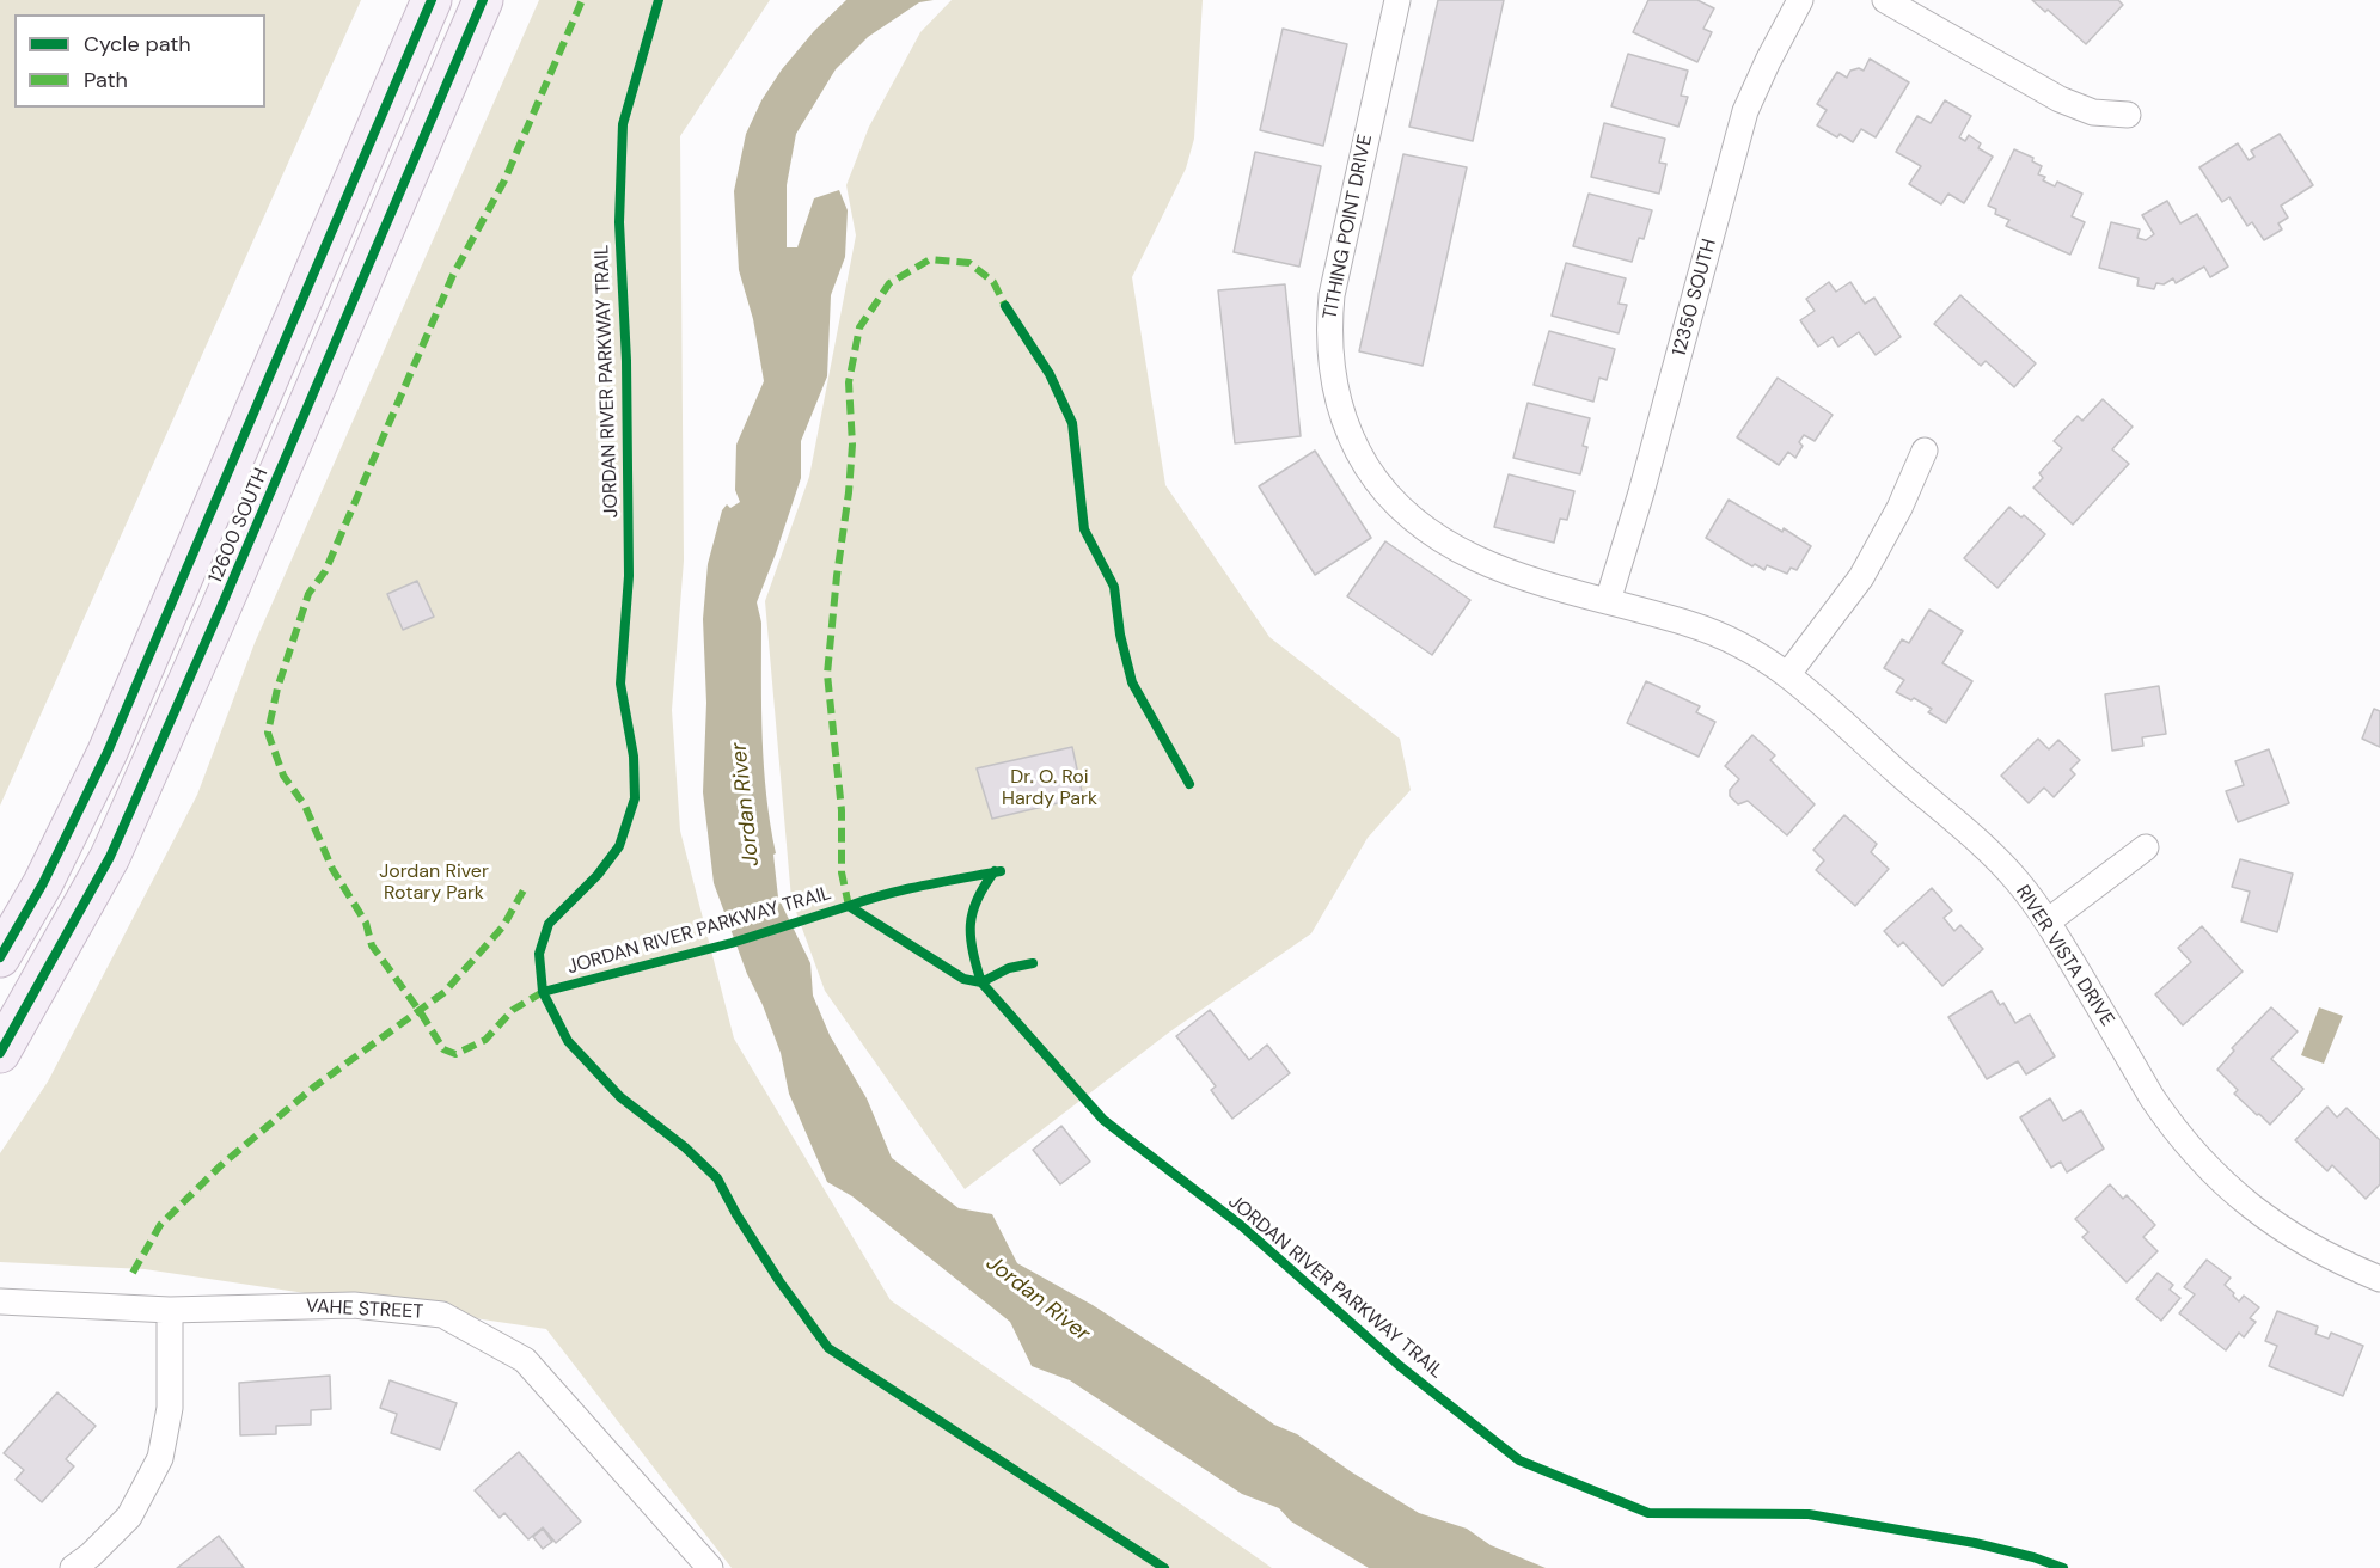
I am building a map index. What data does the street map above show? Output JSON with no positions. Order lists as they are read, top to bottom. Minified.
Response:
{"streets":{"main road":["12600 SOUTH"],"street":["TITHING POINT DRIVE","12350 SOUTH","RIVER VISTA DRIVE","VAHE STREET"],"cycle path":["JORDAN RIVER PARKWAY TRAIL"]},"crossings":[["TITHING POINT DRIVE","12350 SOUTH"],["TITHING POINT DRIVE","RIVER VISTA DRIVE"],["12350 SOUTH","RIVER VISTA DRIVE"]],"water":["Jordan River"],"parks":["Dr. O. Roi Hardy Park","Jordan River Rotary Park"],"legend":["Cycle path","Path"]}
